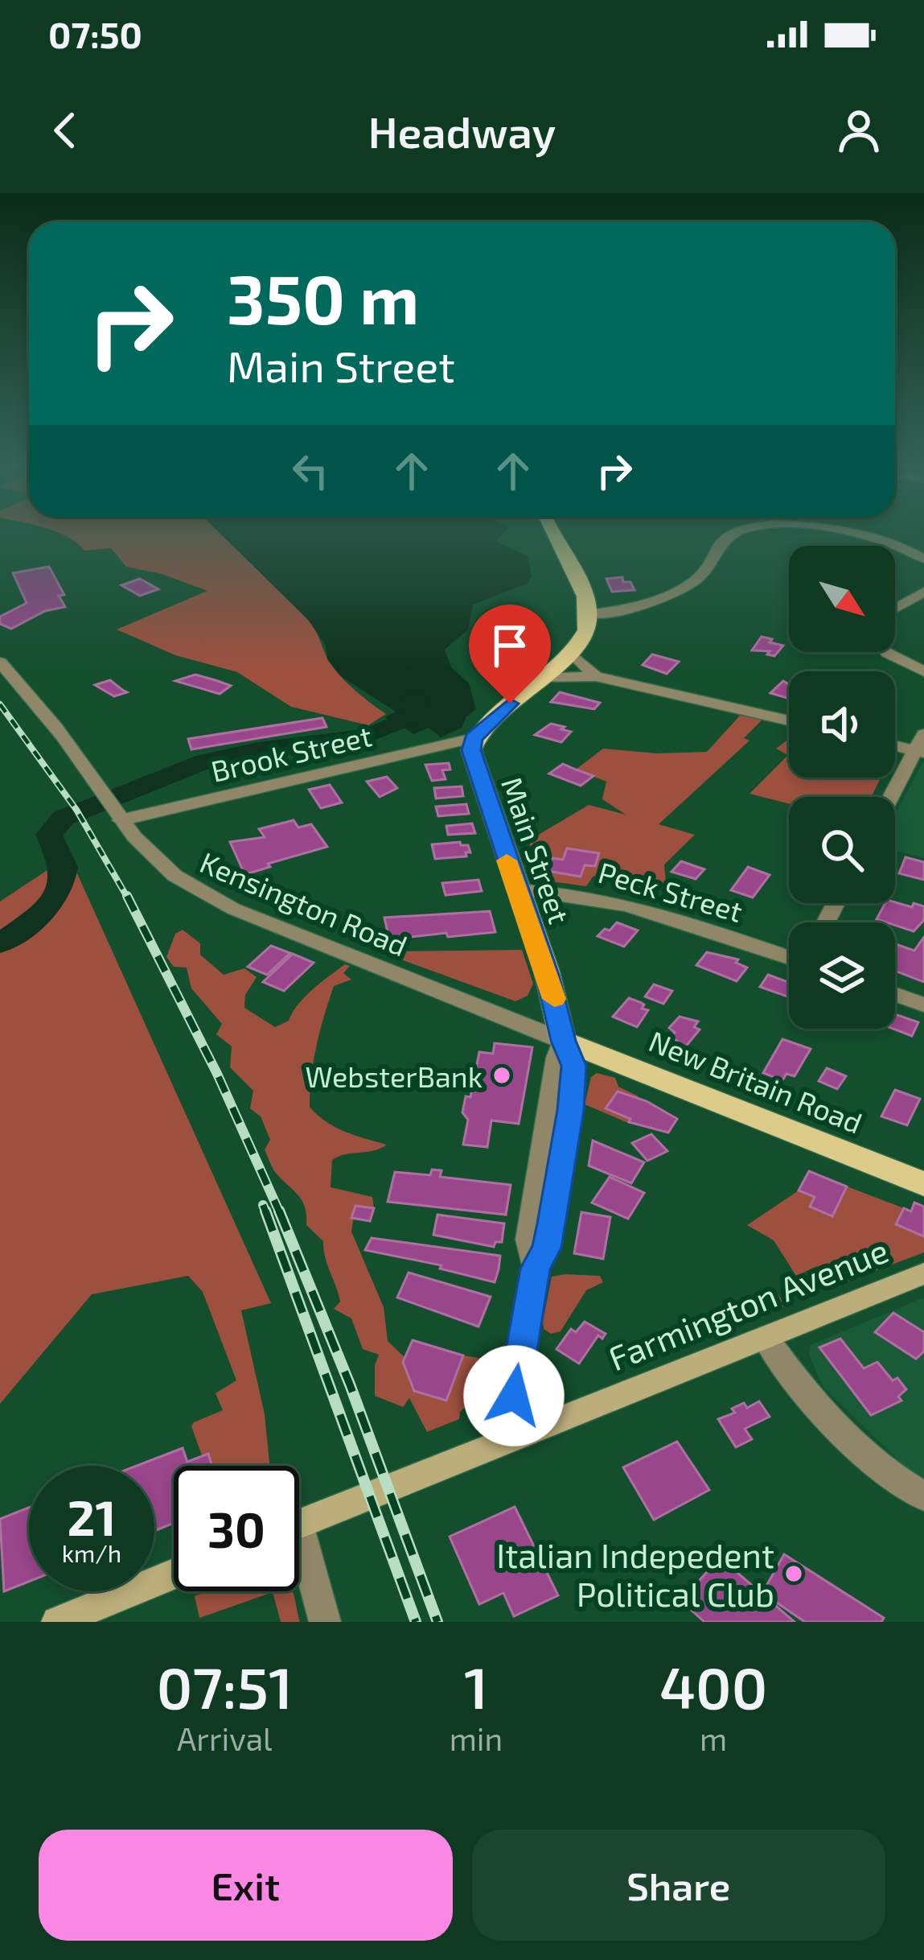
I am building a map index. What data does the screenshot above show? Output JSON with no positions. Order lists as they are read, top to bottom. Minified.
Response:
{"streets":{"main road":["Main Street","New Britain Road","Farmington Avenue"],"street":["Brook Street","Peck Street","Kensington Road"]},"crossings":[["Brook Street","Main Street"],["Brook Street","Kensington Road"],["Main Street","Peck Street"],["Main Street","Kensington Road"],["Main Street","New Britain Road"],["Main Street","Farmington Avenue"],["Kensington Road","New Britain Road"]],"places":["WebsterBank","Italian Indepedent Political Club"],"north":"bottom right","page":{"status":"07:50","header":"Headway","turn":["350 m","Main Street"],"speed":"21 km/h","limit":"30","eta":["07:51","Arrival","1","min","400","m"],"buttons":["Exit","Share"]}}
